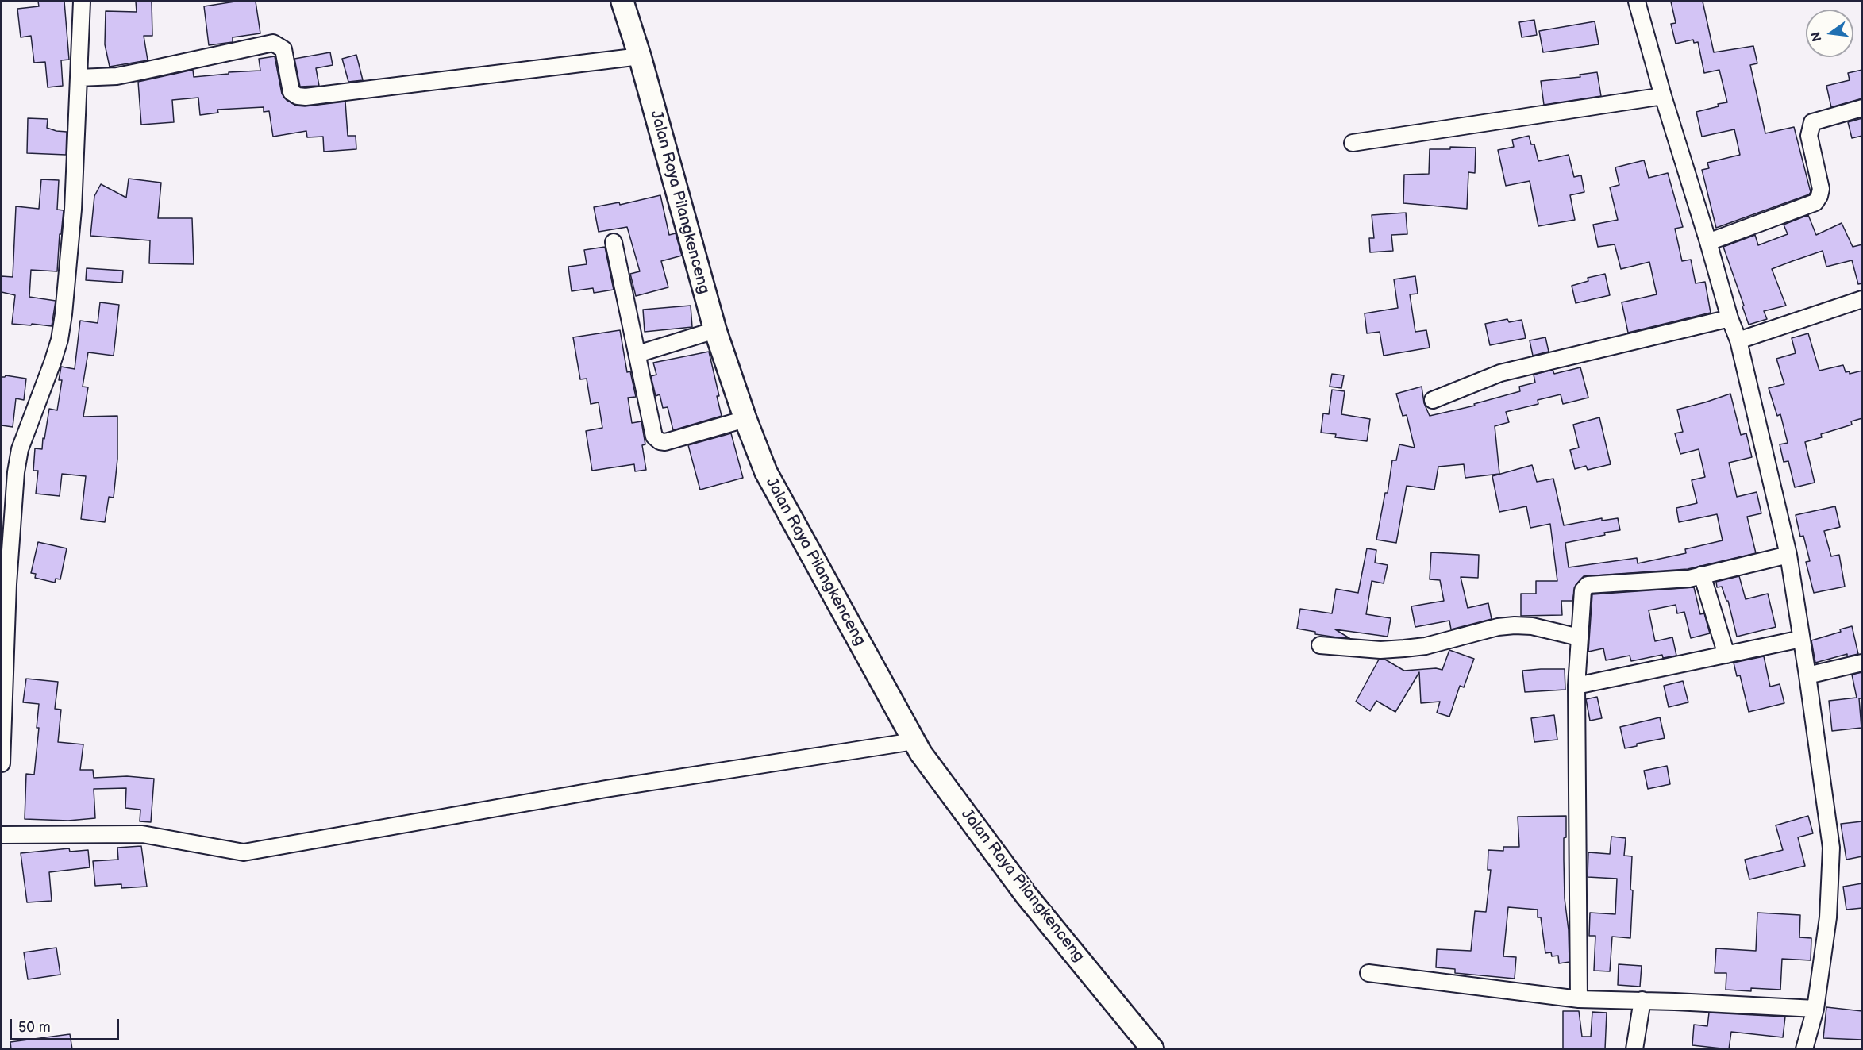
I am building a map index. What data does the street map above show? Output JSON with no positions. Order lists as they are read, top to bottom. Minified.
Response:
{"streets":{"main road":["Jalan Raya Pilangkenceng"]},"scale_bar":"50 m","north":"left"}
